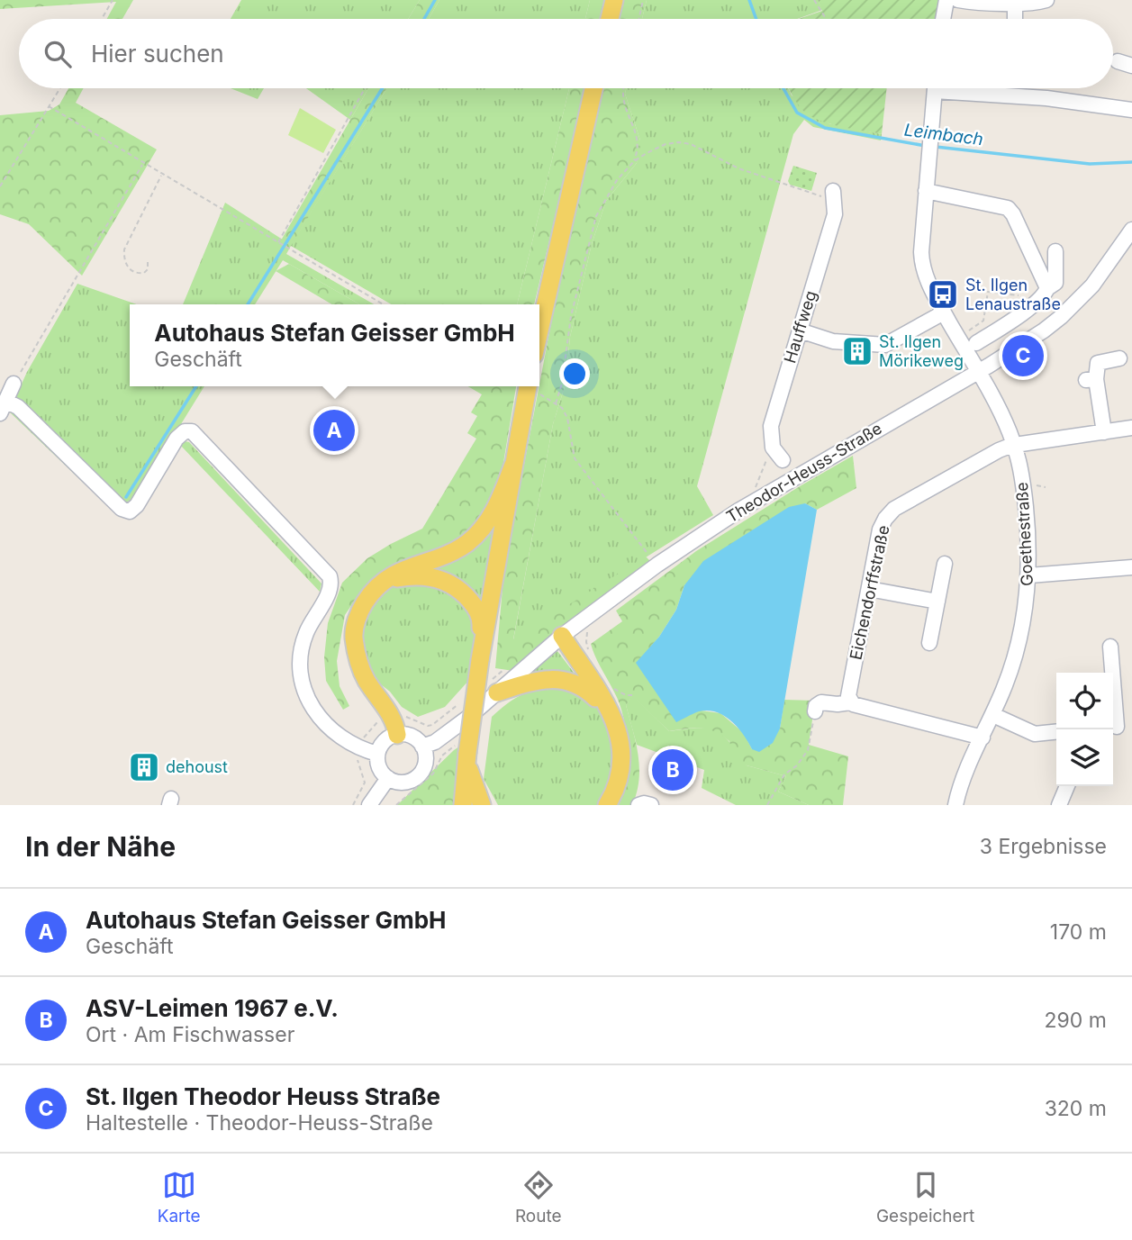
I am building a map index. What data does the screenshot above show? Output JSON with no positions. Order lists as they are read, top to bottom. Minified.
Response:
{"streets":{"street":["Hauffweg","Theodor-Heuss-Straße","Goethestraße","Eichendorffstraße"]},"crossings":[["Theodor-Heuss-Straße","Goethestraße"],["Goethestraße","Eichendorffstraße"]],"water":["Leimbach"],"places":{"bus stop":["St. Ilgen Lenaustraße"],"building":["St. Ilgen Mörikeweg","dehoust"]},"page":{"search":"Hier suchen","popup":["Autohaus Stefan Geisser GmbH","Geschäft"],"pins":["C","A","B"],"heading":["In der Nähe","3 Ergebnisse"],"list":[{"mark":"A","name":"Autohaus Stefan Geisser GmbH","note":"Geschäft","value":"170 m"},{"mark":"B","name":"ASV-Leimen 1967 e.V.","note":"Ort · Am Fischwasser","value":"290 m"},{"mark":"C","name":"St. Ilgen Theodor Heuss Straße","note":"Haltestelle · Theodor-Heuss-Straße","value":"320 m"}],"nav":["Karte","Route","Gespeichert"]}}
